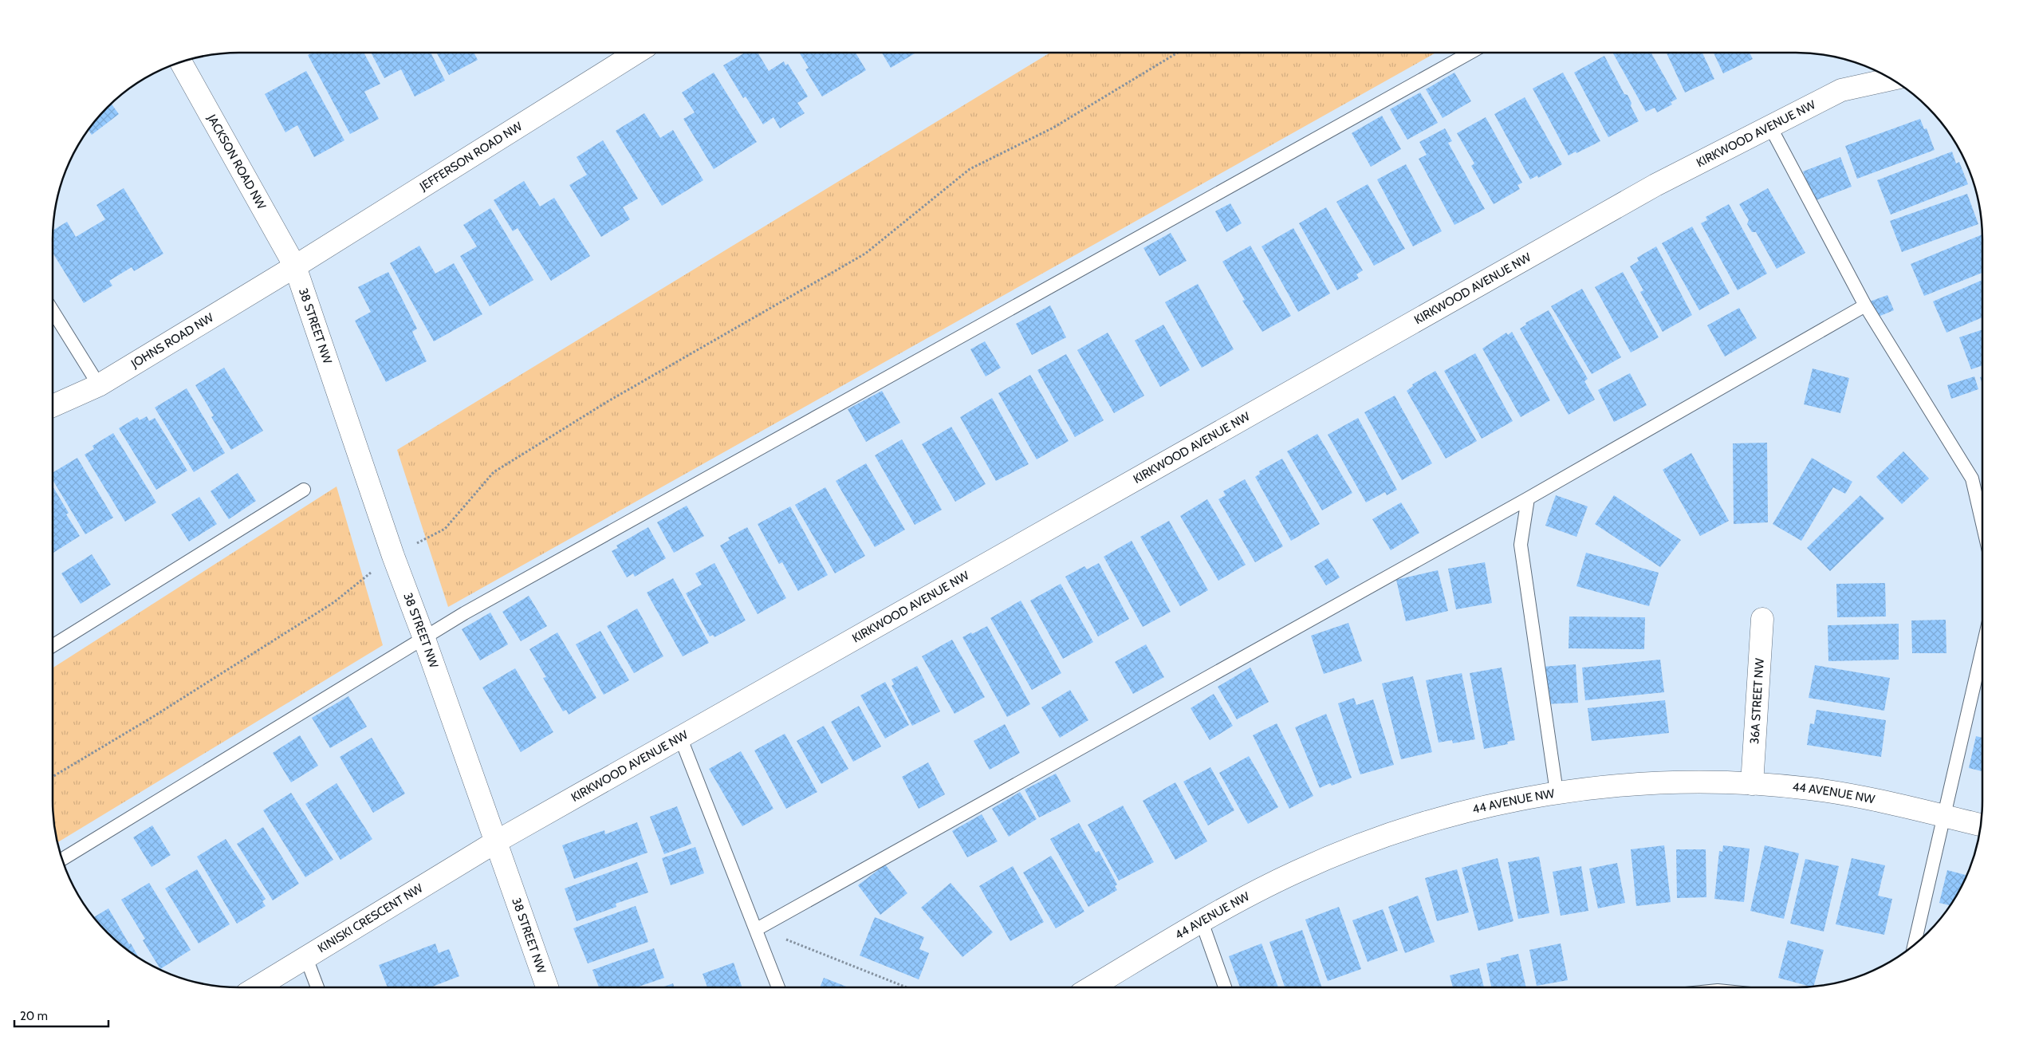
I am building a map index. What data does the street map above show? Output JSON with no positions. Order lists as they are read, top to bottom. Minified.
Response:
{"streets":{"street":["KIRKWOOD AVENUE NW","JEFFERSON ROAD NW","JACKSON ROAD NW","38 STREET NW","JOHNS ROAD NW","36A STREET NW","44 AVENUE NW","KINISKI CRESCENT NW"]},"crossings":[["KIRKWOOD AVENUE NW","38 STREET NW"],["KIRKWOOD AVENUE NW","KINISKI CRESCENT NW"],["JEFFERSON ROAD NW","JACKSON ROAD NW"],["JEFFERSON ROAD NW","38 STREET NW"],["JEFFERSON ROAD NW","JOHNS ROAD NW"],["JACKSON ROAD NW","38 STREET NW"],["JACKSON ROAD NW","JOHNS ROAD NW"],["38 STREET NW","JOHNS ROAD NW"],["38 STREET NW","KINISKI CRESCENT NW"],["36A STREET NW","44 AVENUE NW"]],"scale_bar":"20 m"}
